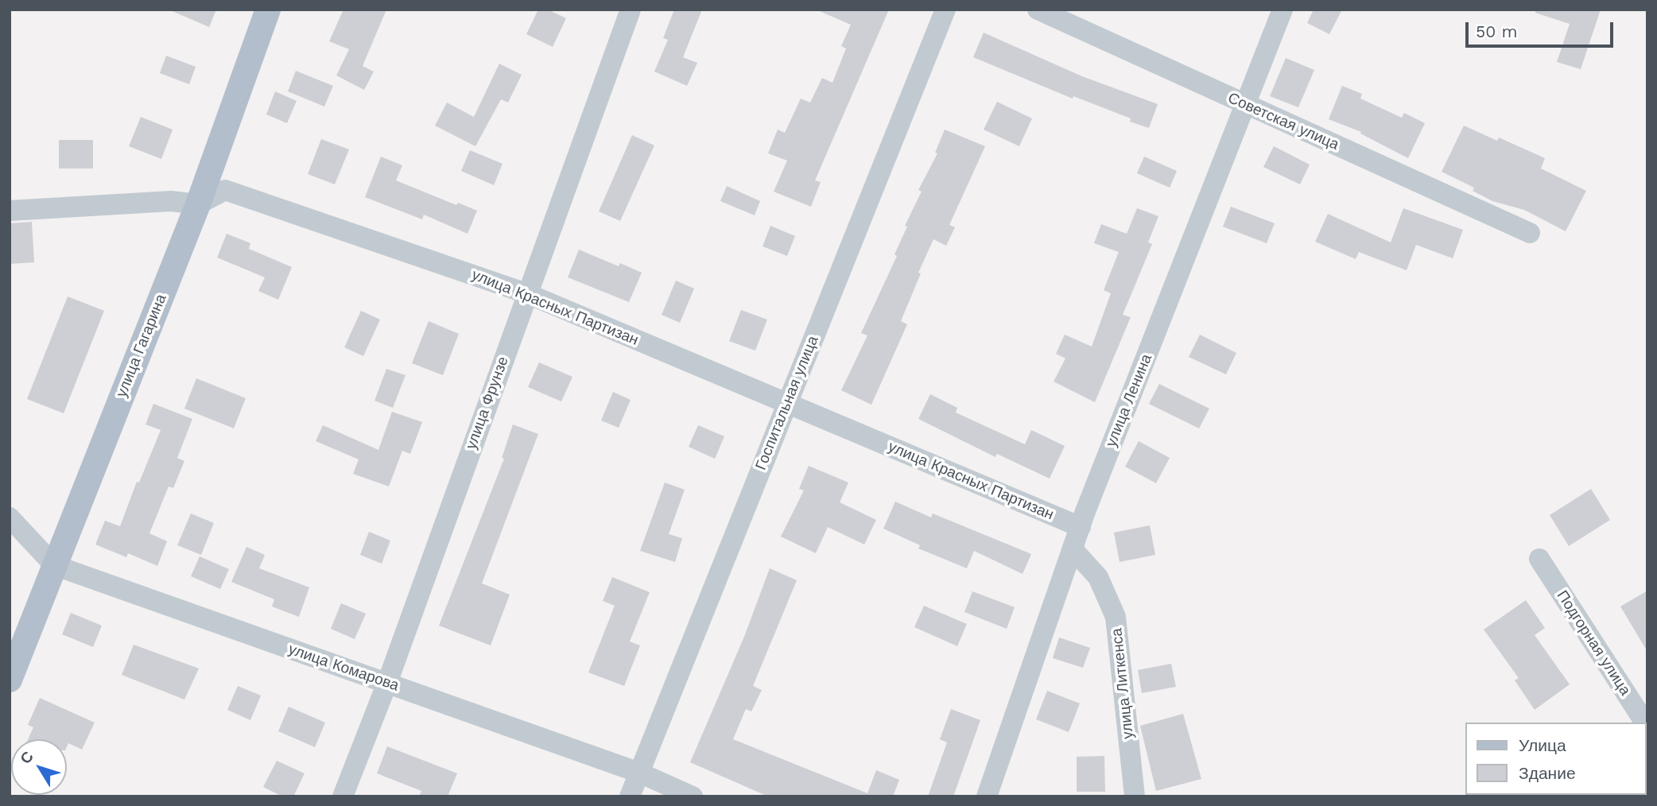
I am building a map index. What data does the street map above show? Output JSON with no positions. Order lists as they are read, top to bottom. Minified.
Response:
{"streets":{"main road":["улица Гагарина"],"street":["Советская улица","улица Красных Партизан","улица Ленина","улица Фрунзе","Госпитальная улица","Подгорная улица","улица Комарова","улица Литкенса"]},"crossings":[["Советская улица","улица Ленина"],["улица Красных Партизан","улица Гагарина"],["улица Красных Партизан","улица Ленина"],["улица Красных Партизан","улица Фрунзе"],["улица Красных Партизан","Госпитальная улица"],["улица Гагарина","улица Комарова"],["улица Ленина","улица Литкенса"],["улица Фрунзе","улица Комарова"],["Госпитальная улица","улица Комарова"]],"legend":["Улица","Здание"],"scale_bar":"50 m","north":"top left"}
